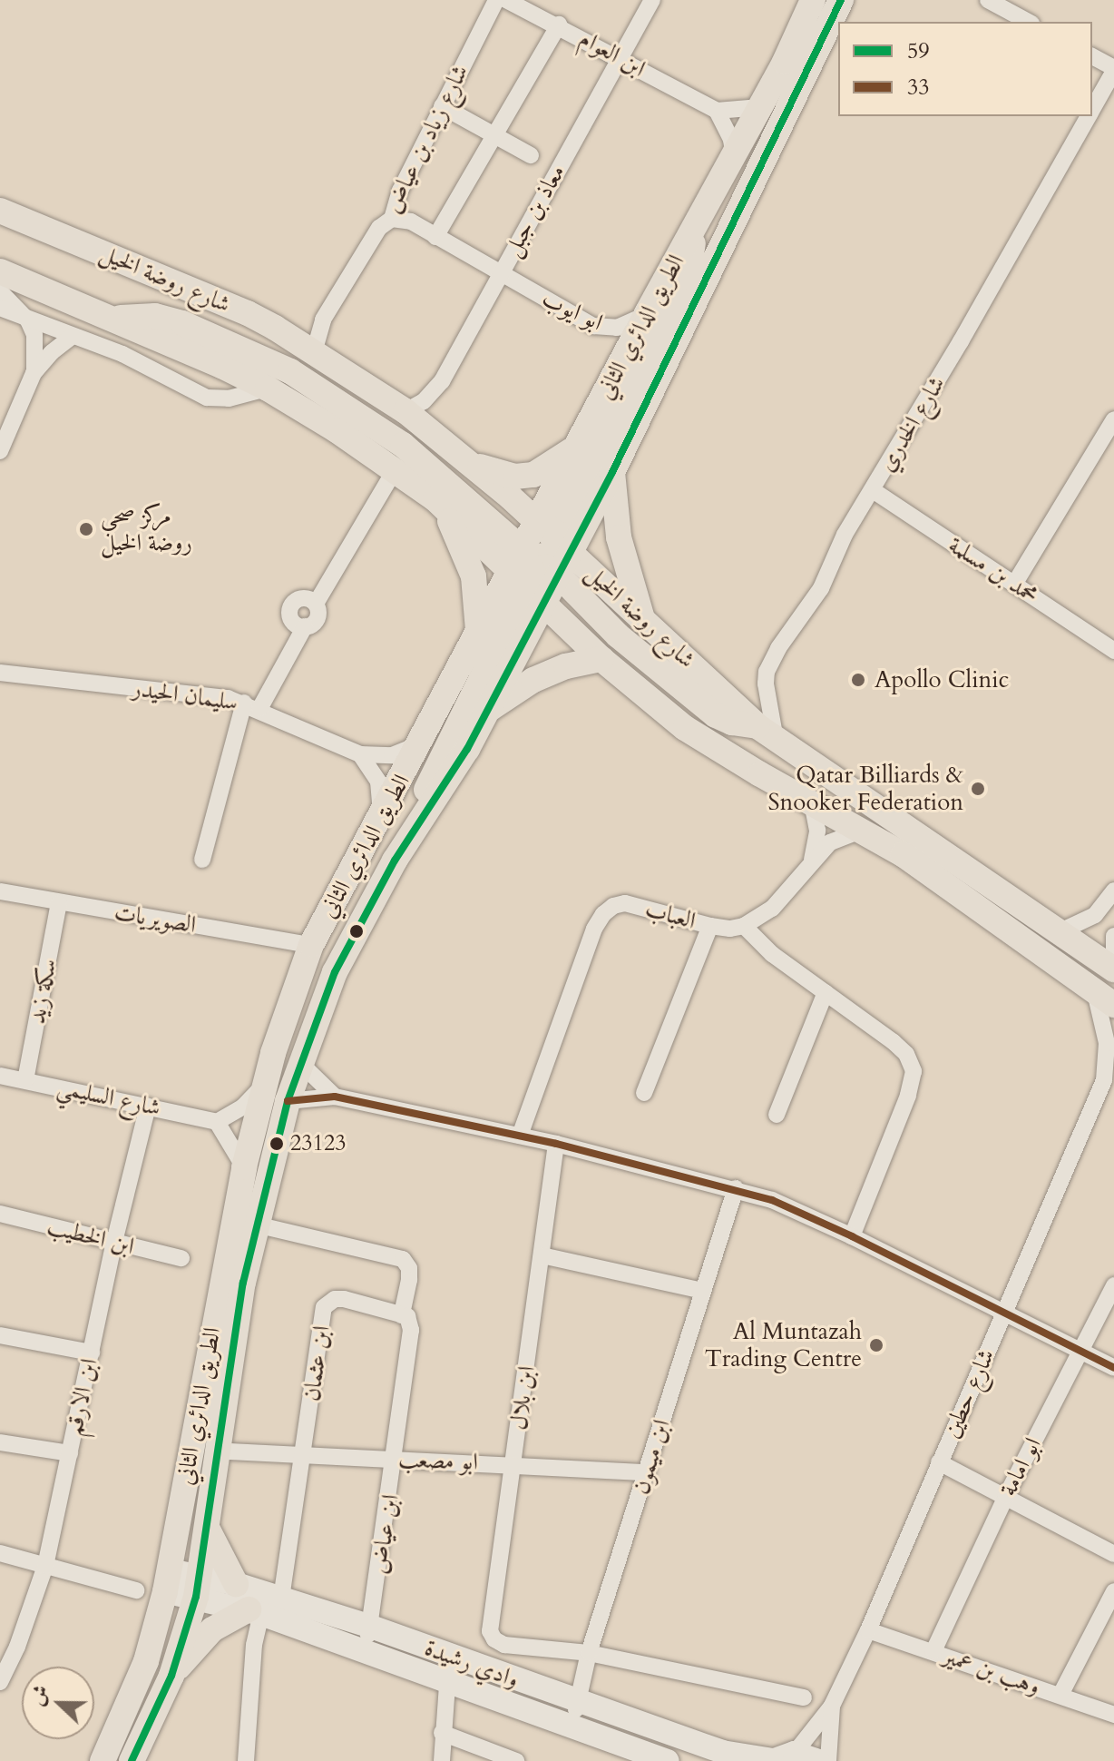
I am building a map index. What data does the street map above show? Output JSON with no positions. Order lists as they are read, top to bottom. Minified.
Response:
{"streets":{"main road":["شارع روضة الخيل","الطريق الدائري الثاني"],"street":["ابن العوام","شارع زياد بن عياض","معاذ بن جبل","ابو ايوب","شارع الخدري","محمد بن مسلمة","سليمان الحيدر","العباب","الصويريات","سكة زيد","شارع السليمي","ابن الخطيب","ابن عثمان","شارع حطين","ابن الارقم","ابن بلال","ابن ميمون","ابو مصعب","ابو امامة","ابن عياض","وادي رشيدة","وهب بن عمير"]},"crossings":[["ابن العوام","معاذ بن جبل"],["شارع زياد بن عياض","شارع روضة الخيل"],["شارع زياد بن عياض","ابو ايوب"],["معاذ بن جبل","شارع روضة الخيل"],["معاذ بن جبل","ابو ايوب"],["شارع روضة الخيل","الطريق الدائري الثاني"],["شارع روضة الخيل","شارع الخدري"],["شارع روضة الخيل","شارع حطين"],["ابو ايوب","الطريق الدائري الثاني"],["الطريق الدائري الثاني","سليمان الحيدر"],["الطريق الدائري الثاني","الصويريات"],["الطريق الدائري الثاني","وادي رشيدة"],["شارع الخدري","محمد بن مسلمة"],["الصويريات","سكة زيد"],["سكة زيد","شارع السليمي"],["شارع السليمي","ابن الارقم"],["ابن الخطيب","ابن الارقم"],["ابن عثمان","ابو مصعب"],["ابن عثمان","ابن عياض"],["ابن عثمان","وادي رشيدة"],["شارع حطين","وادي رشيدة"],["شارع حطين","وهب بن عمير"],["ابن بلال","ابو مصعب"],["ابن بلال","وادي رشيدة"],["ابن ميمون","ابو مصعب"],["ابن ميمون","وادي رشيدة"],["ابو مصعب","ابن عياض"],["ابو امامة","وهب بن عمير"],["ابن عياض","وادي رشيدة"]],"places":["مركز صحي روضة الخيل","Apollo Clinic","Qatar Billiards & Snooker Federation","23123","Al Muntazah Trading Centre"],"lines":["transit line 59","transit line 33"],"legend":["59","33"],"north":"left"}
